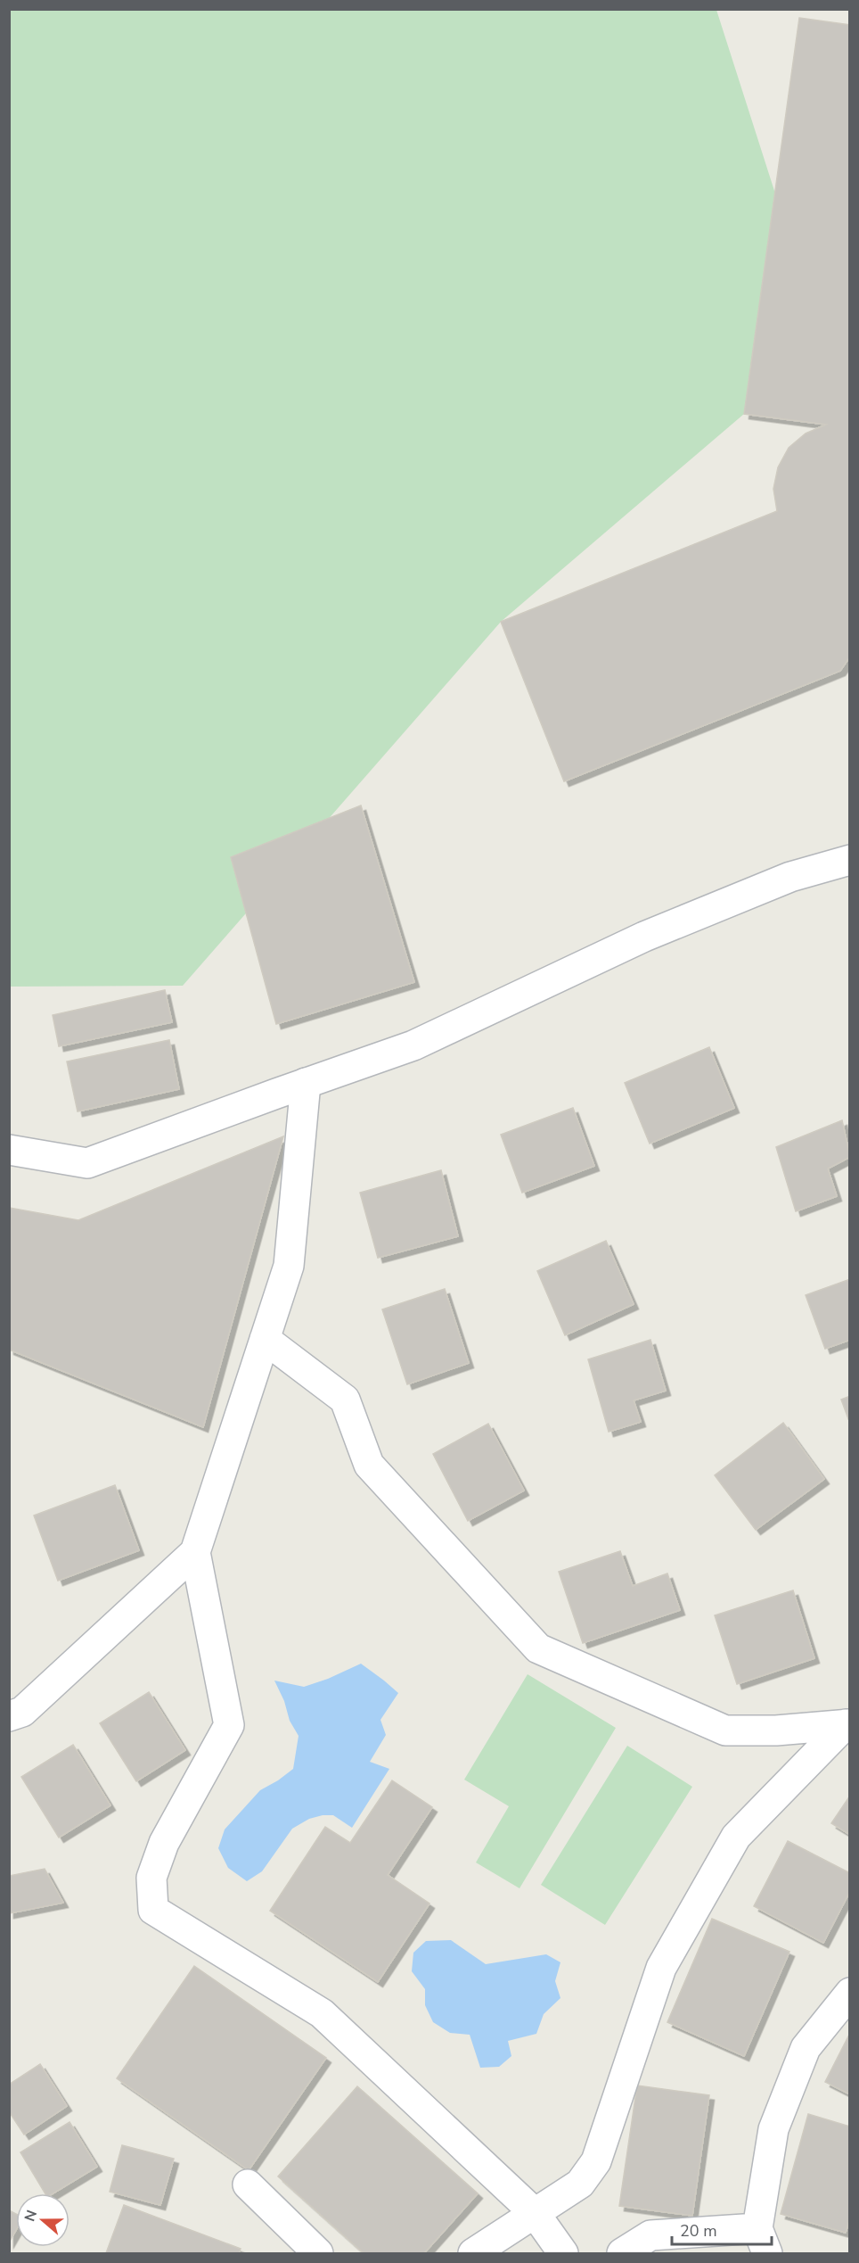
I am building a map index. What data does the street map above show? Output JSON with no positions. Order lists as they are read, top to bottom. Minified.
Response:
{"scale_bar":"20 m","north":"left"}
